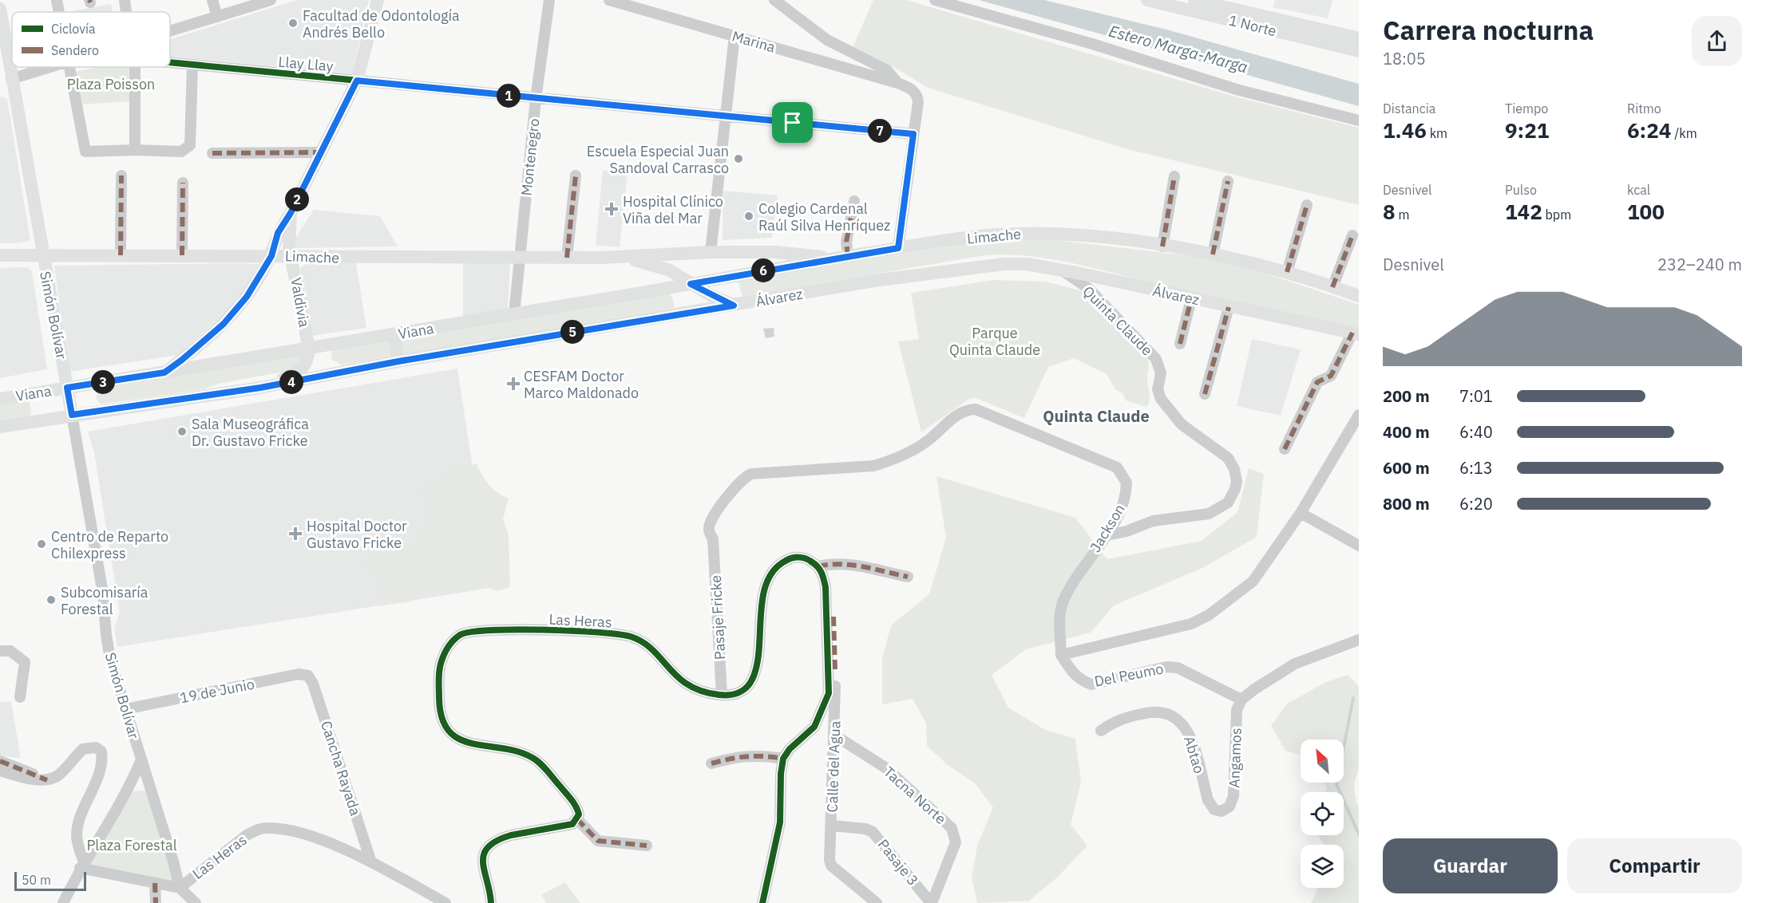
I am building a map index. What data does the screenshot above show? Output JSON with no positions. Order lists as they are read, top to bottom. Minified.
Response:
{"streets":{"main road":["1 Norte","Limache","Álvarez","Valdivia","Simón Bolívar","Viana"],"street":["Marina","Llay Llay","Montenegro","Quinta Claude","Jackson","Pasaje Fricke","Las Heras","Del Peumo","19 de Junio","Abtao","Angamos","Calle del Agua","Cancha Rayada","Tacna Norte","Pasaje 3"]},"crossings":[["Llay Llay","Montenegro"],["Montenegro","Limache"],["Montenegro","Viana"],["Limache","Álvarez"],["Limache","Valdivia"],["Limache","Simón Bolívar"],["Limache","Viana"],["Álvarez","Simón Bolívar"],["Álvarez","Quinta Claude"],["Valdivia","Viana"],["Simón Bolívar","Viana"],["Simón Bolívar","Las Heras"],["Simón Bolívar","19 de Junio"],["Quinta Claude","Jackson"],["Jackson","Pasaje Fricke"],["Jackson","Del Peumo"],["Pasaje Fricke","Las Heras"],["Las Heras","Cancha Rayada"],["Del Peumo","Angamos"],["19 de Junio","Cancha Rayada"],["Abtao","Angamos"],["Calle del Agua","Tacna Norte"],["Calle del Agua","Pasaje 3"],["Tacna Norte","Pasaje 3"]],"districts":["Quinta Claude"],"water":["Estero Marga-Marga"],"parks":["Plaza Poisson","Parque Quinta Claude","Plaza Forestal"],"places":{"other":["Facultad de Odontología Andrés Bello","Escuela Especial Juan Sandoval Carrasco","Colegio Cardenal Raúl Silva Henríquez","Sala Museográfica Dr. Gustavo Fricke","Centro de Reparto Chilexpress","Subcomisaría Forestal"],"health":["Hospital Clínico Viña del Mar","CESFAM Doctor Marco Maldonado","Hospital Doctor Gustavo Fricke"]},"legend":["Ciclovía","Sendero"],"scale_bar":"50 m","north":"top left","page":{"heading":["Carrera nocturna","18:05"],"stats":[["Distancia","1.46 km"],["Tiempo","9:21"],["Ritmo","6:24 /km"],["Desnivel","8 m"],["Pulso","142 bpm"],["kcal","100"]],"pins":["1","7","2","6","5","3","4"],"chart":["Desnivel","232–240 m"],"list":[{"name":"200 m","note":"7:01"},{"name":"400 m","note":"6:40"},{"name":"600 m","note":"6:13"},{"name":"800 m","note":"6:20"}],"buttons":["Guardar","Compartir"],"scale":"50 m"}}
